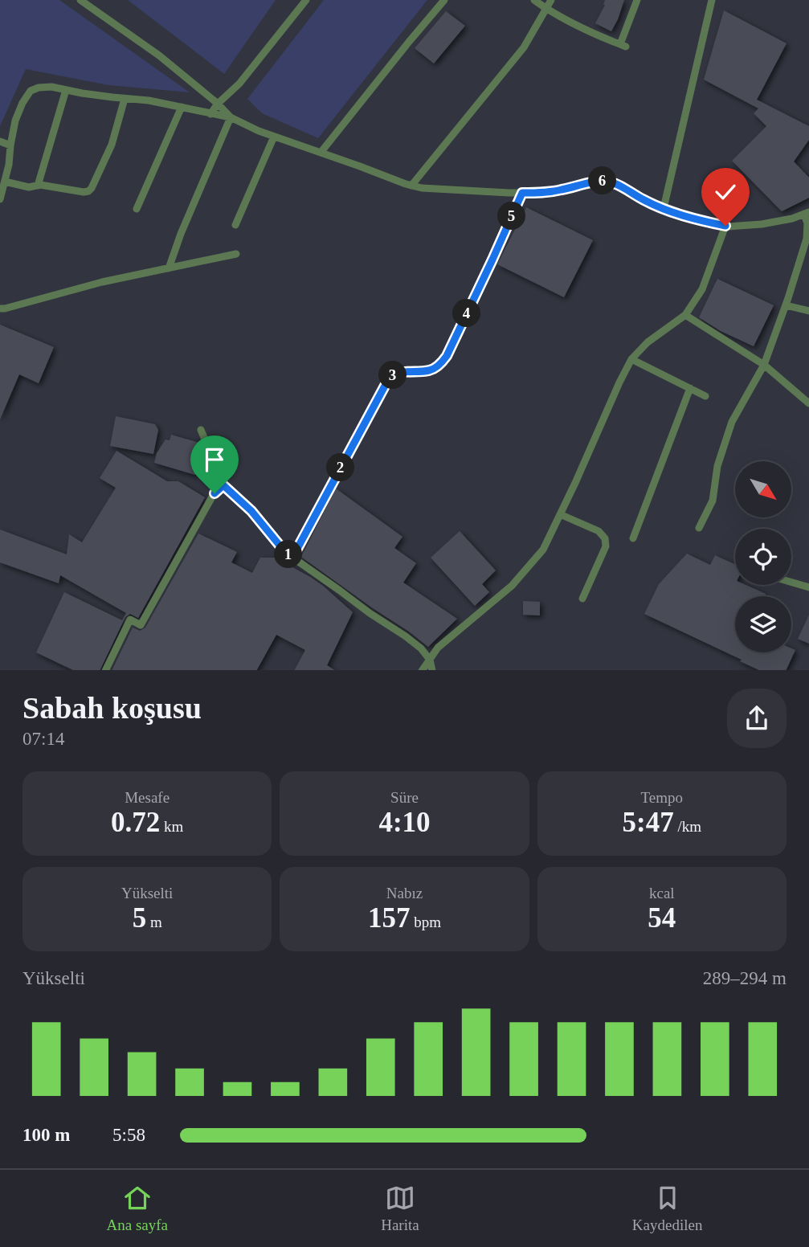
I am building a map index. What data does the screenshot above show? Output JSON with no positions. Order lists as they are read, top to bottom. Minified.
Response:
{"north":"bottom right","page":{"pins":["6","5","4","3","2","1"],"heading":["Sabah koşusu","07:14"],"stats":[["Mesafe","0.72 km"],["Süre","4:10"],["Tempo","5:47 /km"],["Yükselti","5 m"],["Nabız","157 bpm"],["kcal","54"]],"chart":["Yükselti","289–294 m"],"list":[{"name":"100 m","note":"5:58"}],"tabs":["Ana sayfa","Harita","Kaydedilen"]}}
